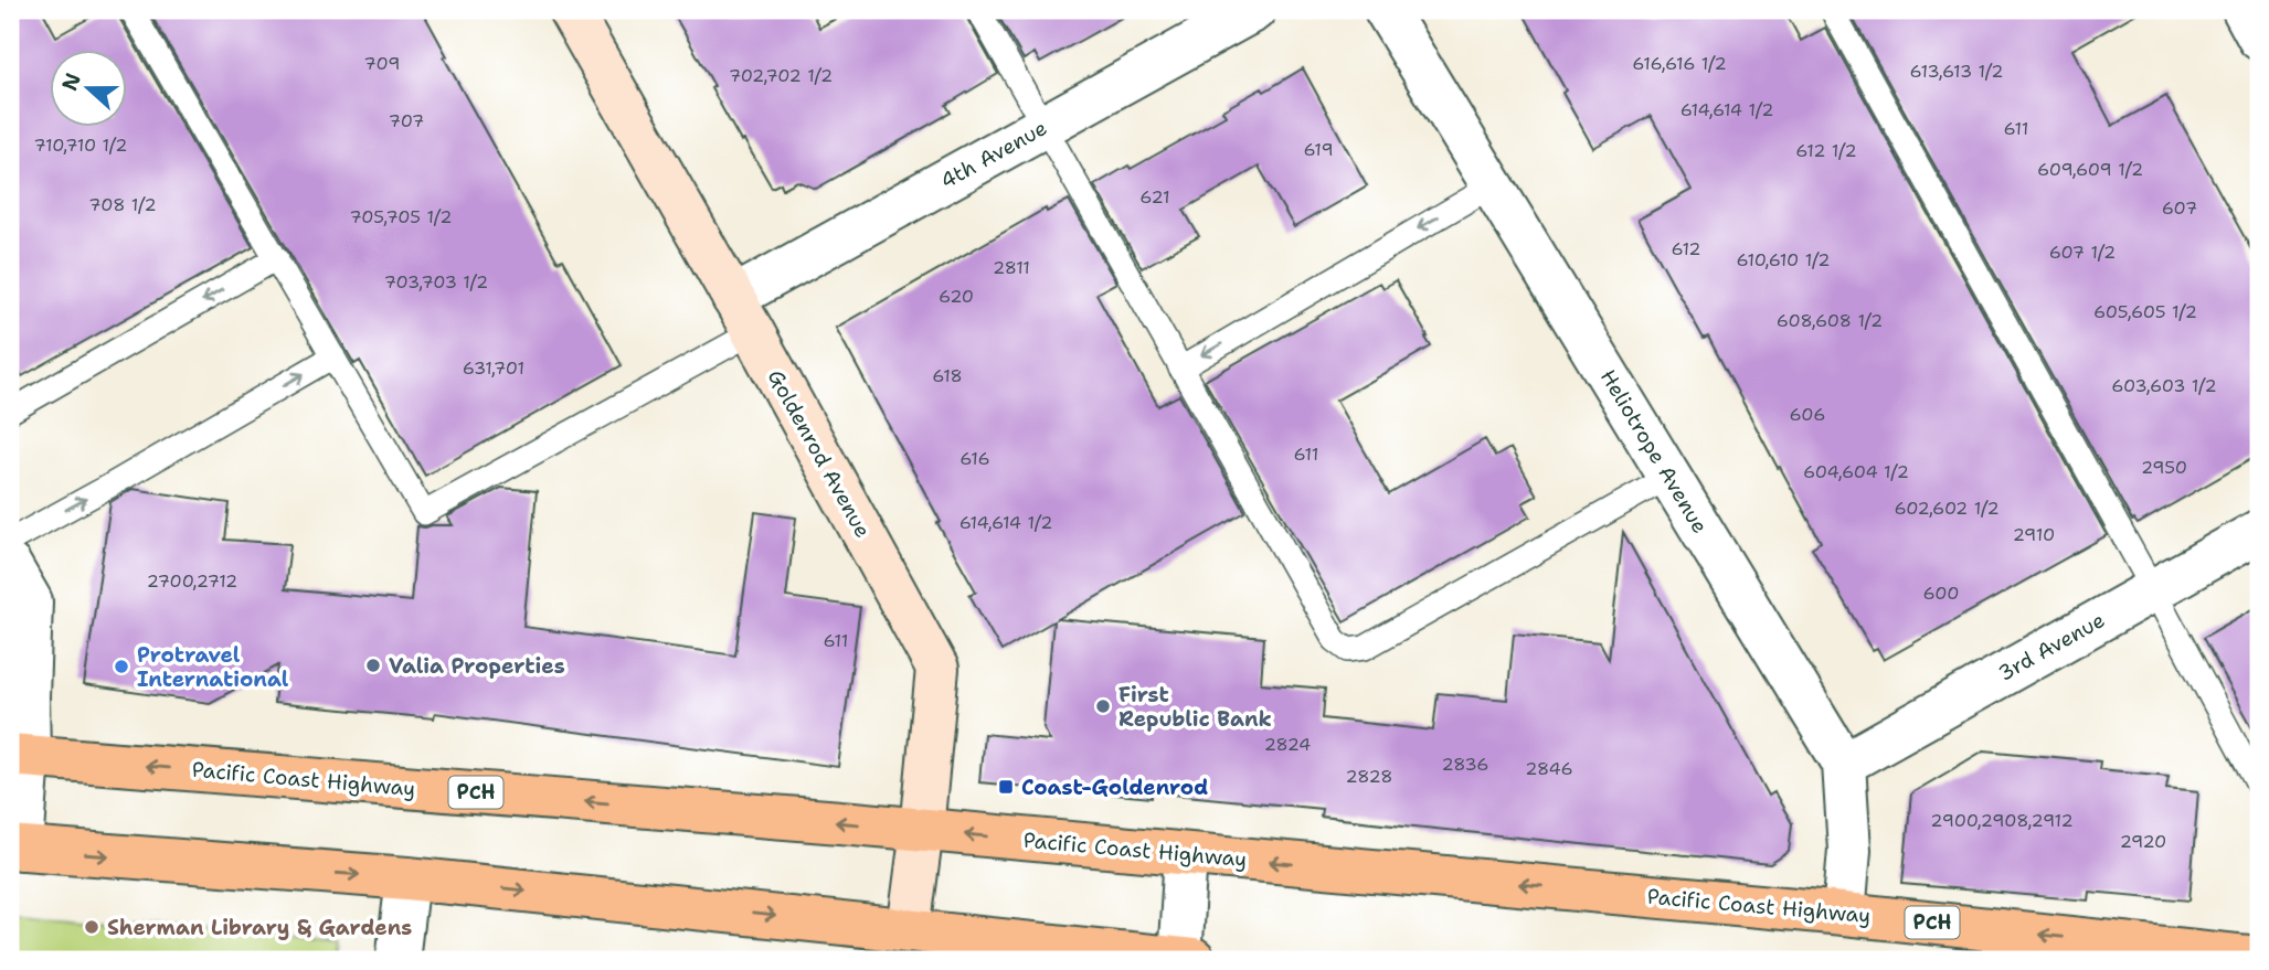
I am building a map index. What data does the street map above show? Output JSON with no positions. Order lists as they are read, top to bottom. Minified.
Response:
{"streets":{"highway":["Pacific Coast Highway","PCH"],"street":["4th Avenue","Heliotrope Avenue","Goldenrod Avenue","3rd Avenue"]},"crossings":[["4th Avenue","Goldenrod Avenue"],["Heliotrope Avenue","3rd Avenue"],["Heliotrope Avenue","Pacific Coast Highway"],["Goldenrod Avenue","Pacific Coast Highway"]],"places":{"other":["Valia Properties","Protravel International","First Republic Bank","Sherman Library & Gardens"],"transit":["Coast-Goldenrod"]},"house_numbers":["709","616,616 1/2","613,613 1/2","702,702 1/2","614,614 1/2","707","611","710,710 1/2","619","612 1/2","609,609 1/2","621","708 1/2","607","705,705 1/2","612","607 1/2","610,610 1/2","2811","703,703 1/2","620","605,605 1/2","608,608 1/2","631,701","618","603,603 1/2","606","611","616","2950","604,604 1/2","602,602 1/2","614,614 1/2","2910","2700,2712","600","611","2824","2836","2846","2828","2900,2908,2912","2920"],"north":"left"}
